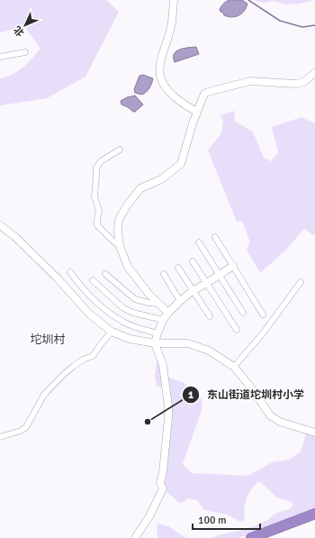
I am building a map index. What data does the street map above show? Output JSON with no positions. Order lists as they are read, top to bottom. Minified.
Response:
{"districts":["坨圳村"],"places":["东山街道坨圳村小学"],"scale_bar":"100 m","north":"bottom left"}
